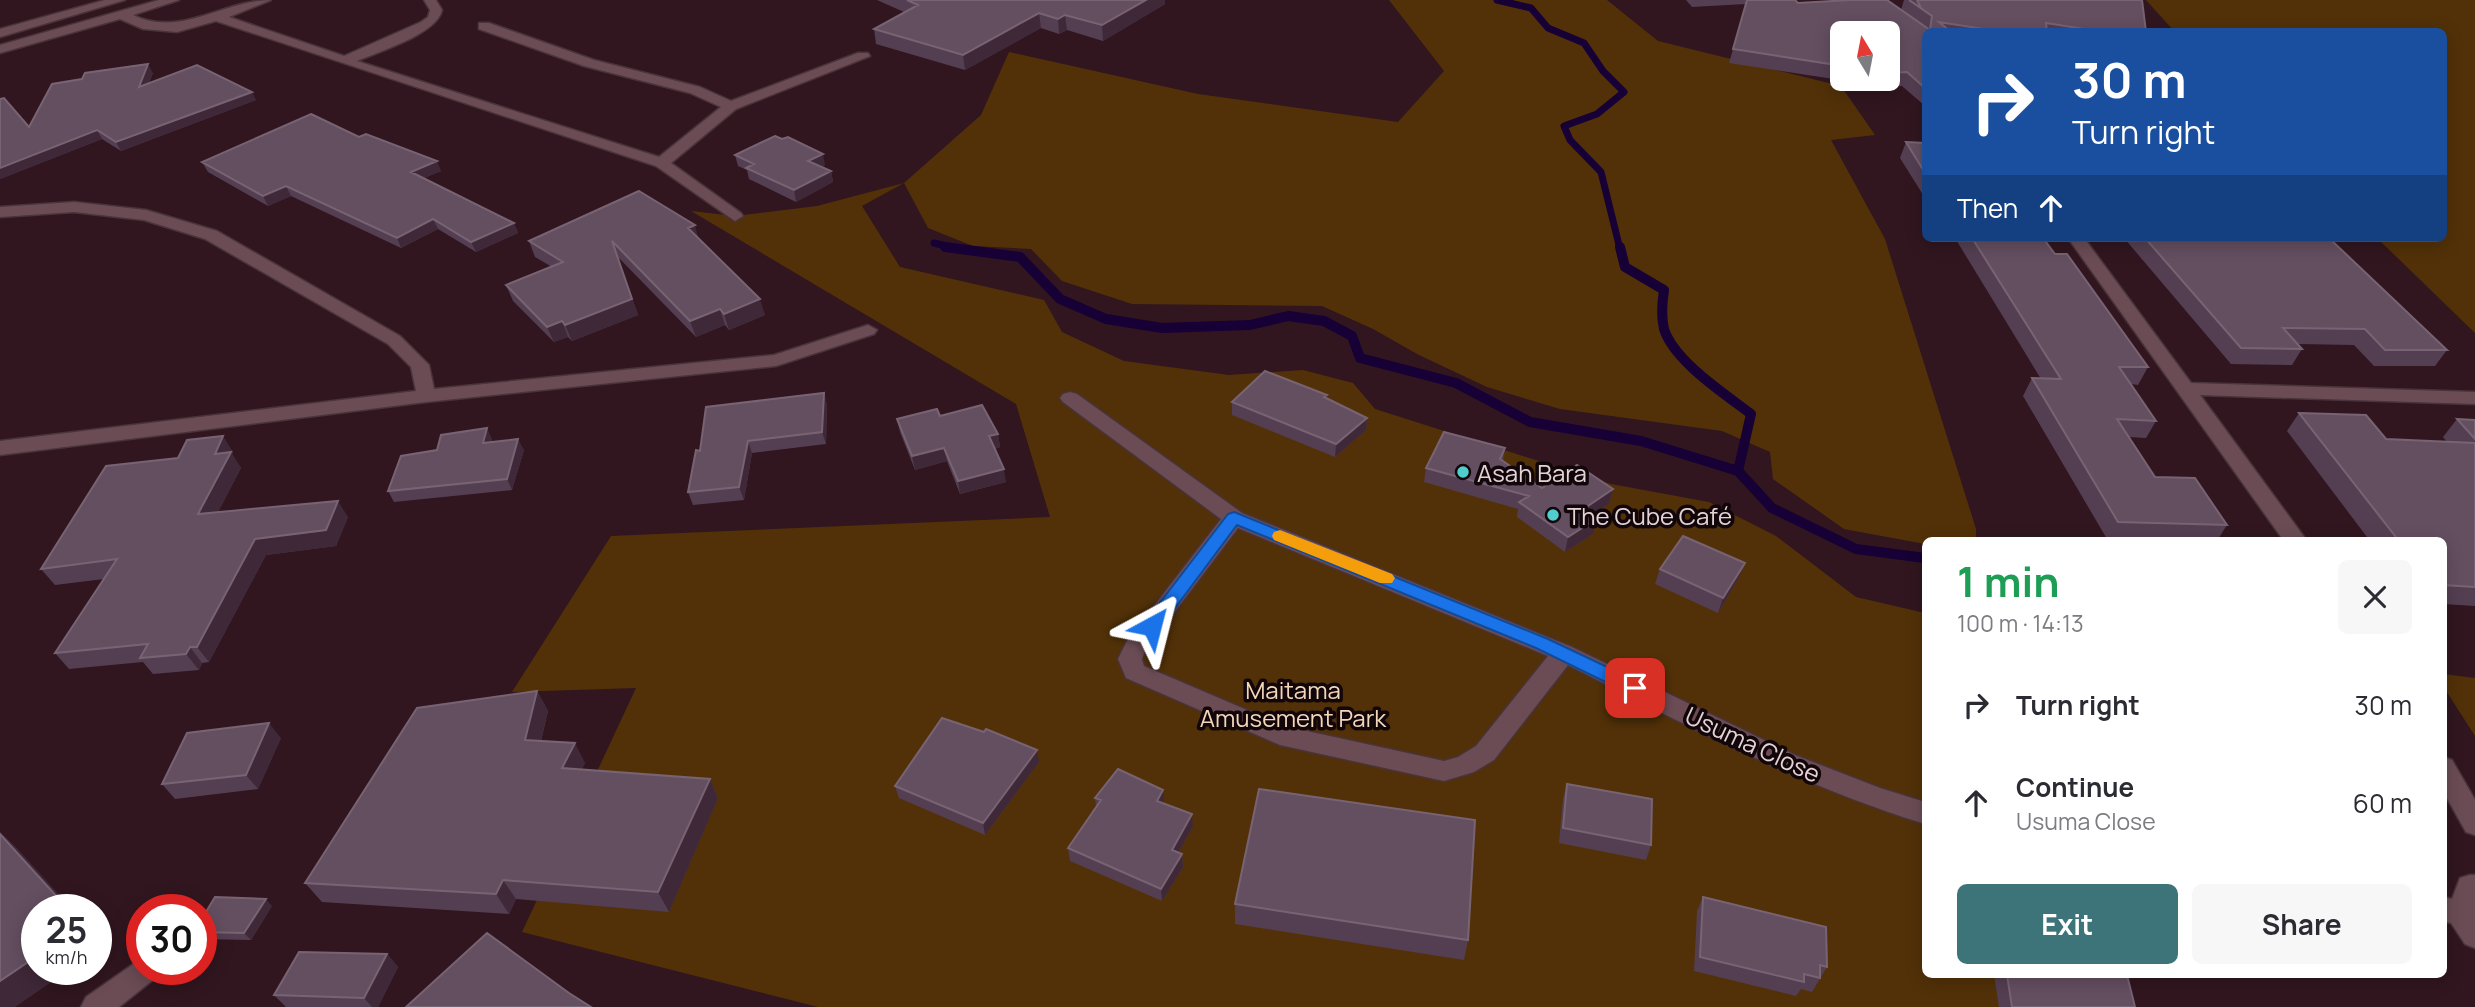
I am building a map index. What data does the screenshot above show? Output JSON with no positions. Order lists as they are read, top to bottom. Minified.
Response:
{"streets":{"street":["Usuma Close"]},"parks":["Maitama Amusement Park"],"places":["Asah Bara","The Cube Café"],"north":"top","page":{"turn":["30 m","Turn right"],"then":"Then","heading":["1 min","100 m · 14:13"],"list":[{"name":"Turn right","value":"30 m"},{"name":"Continue","note":"Usuma Close","value":"60 m"}],"buttons":["Exit","Share"],"speed":"25 km/h","limit":"30"}}
